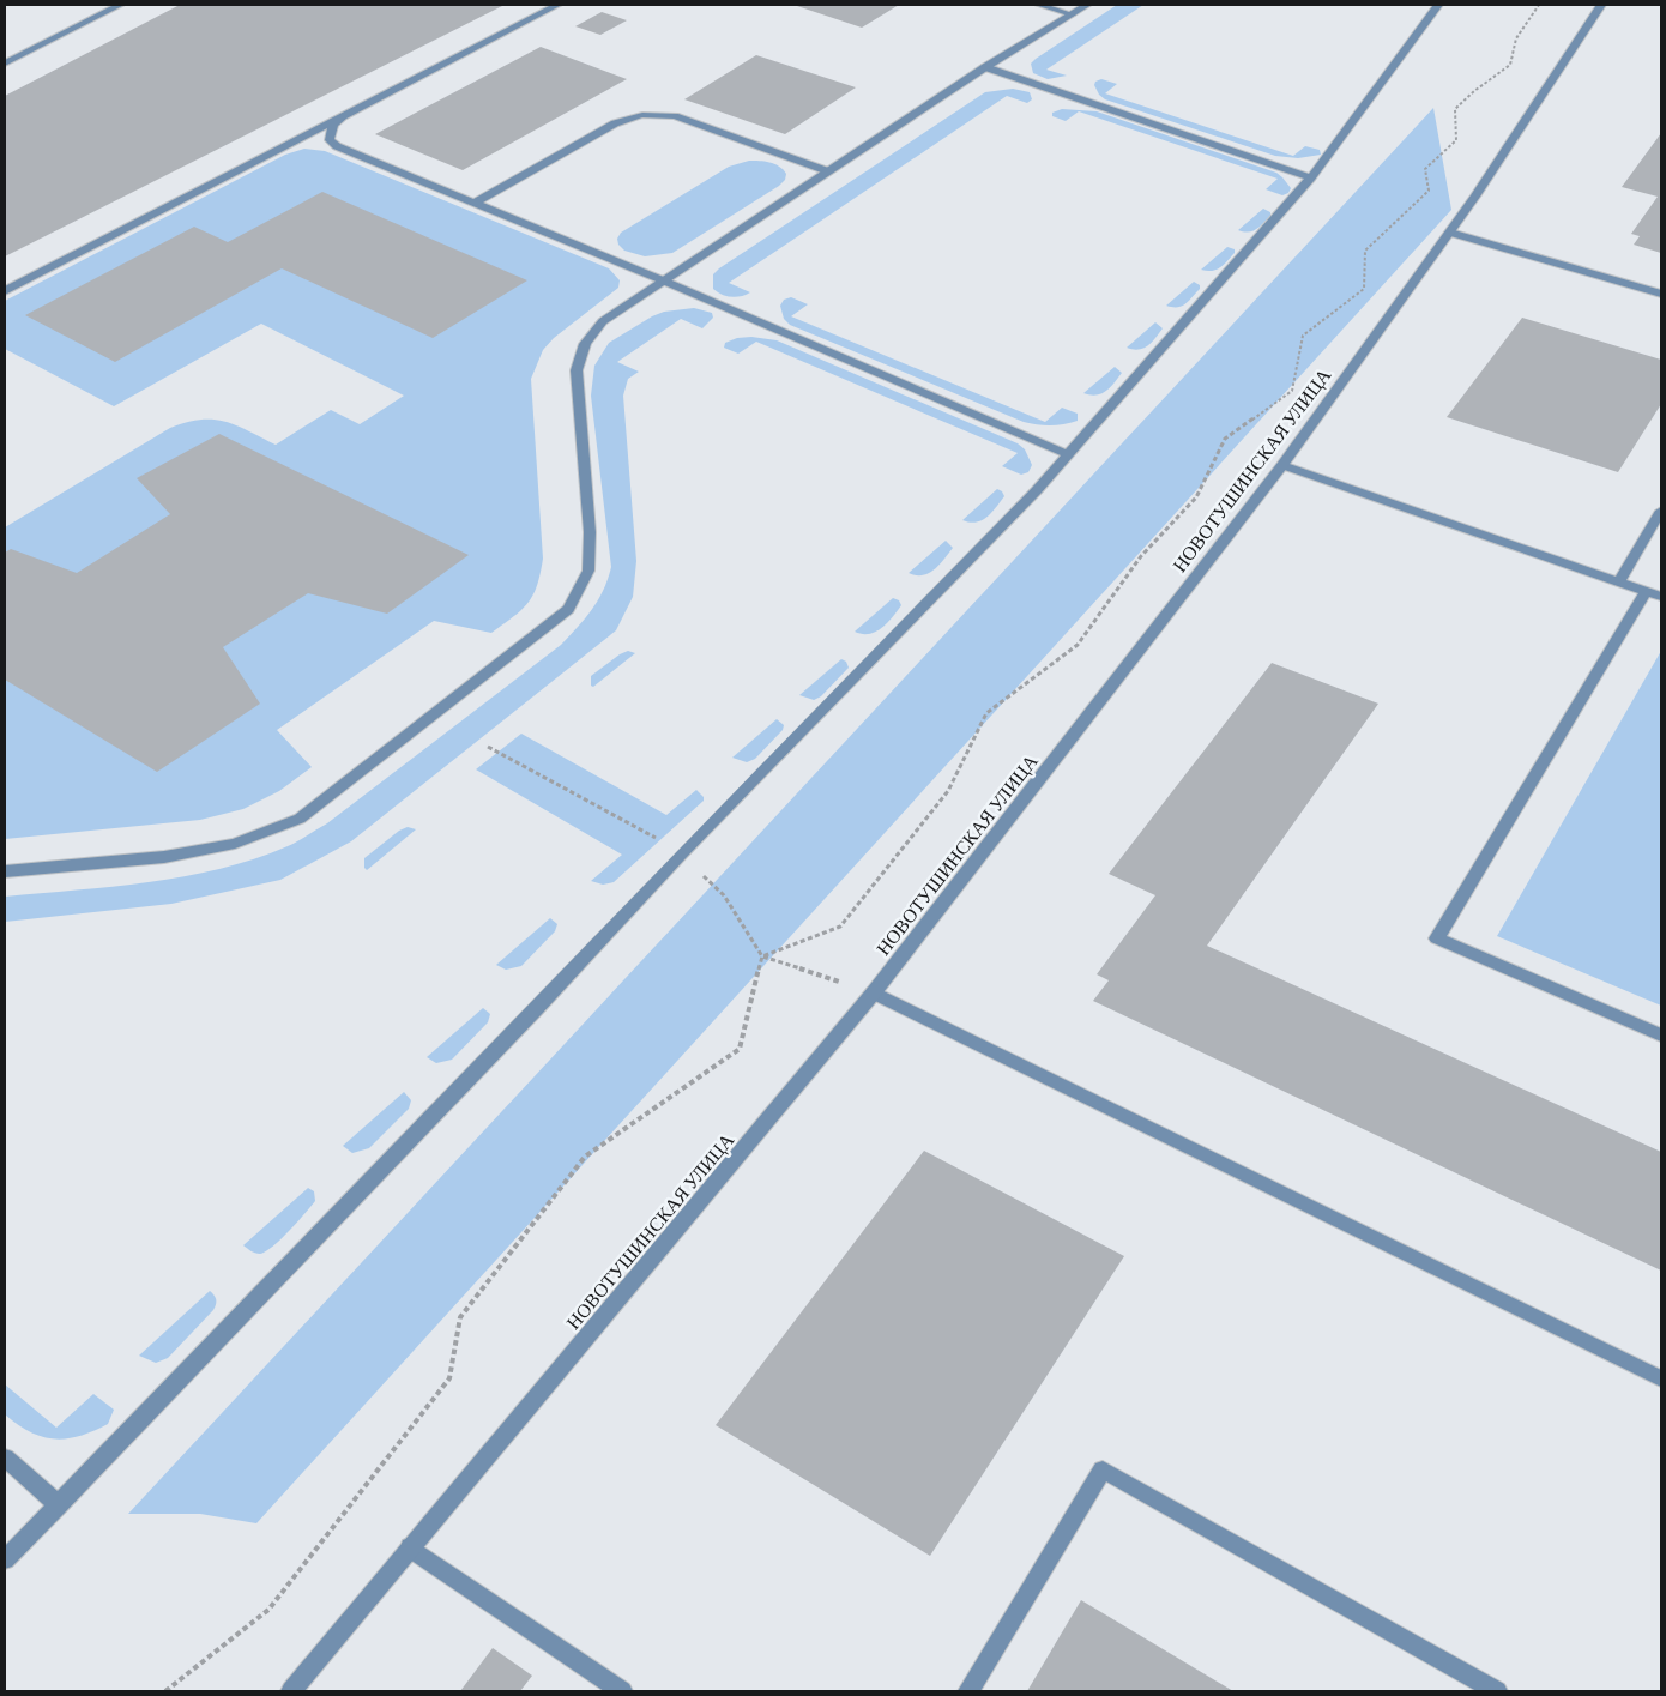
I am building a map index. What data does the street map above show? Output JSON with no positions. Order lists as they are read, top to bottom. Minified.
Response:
{"streets":{"street":["НОВОТУШИНСКАЯ УЛИЦА"]}}
